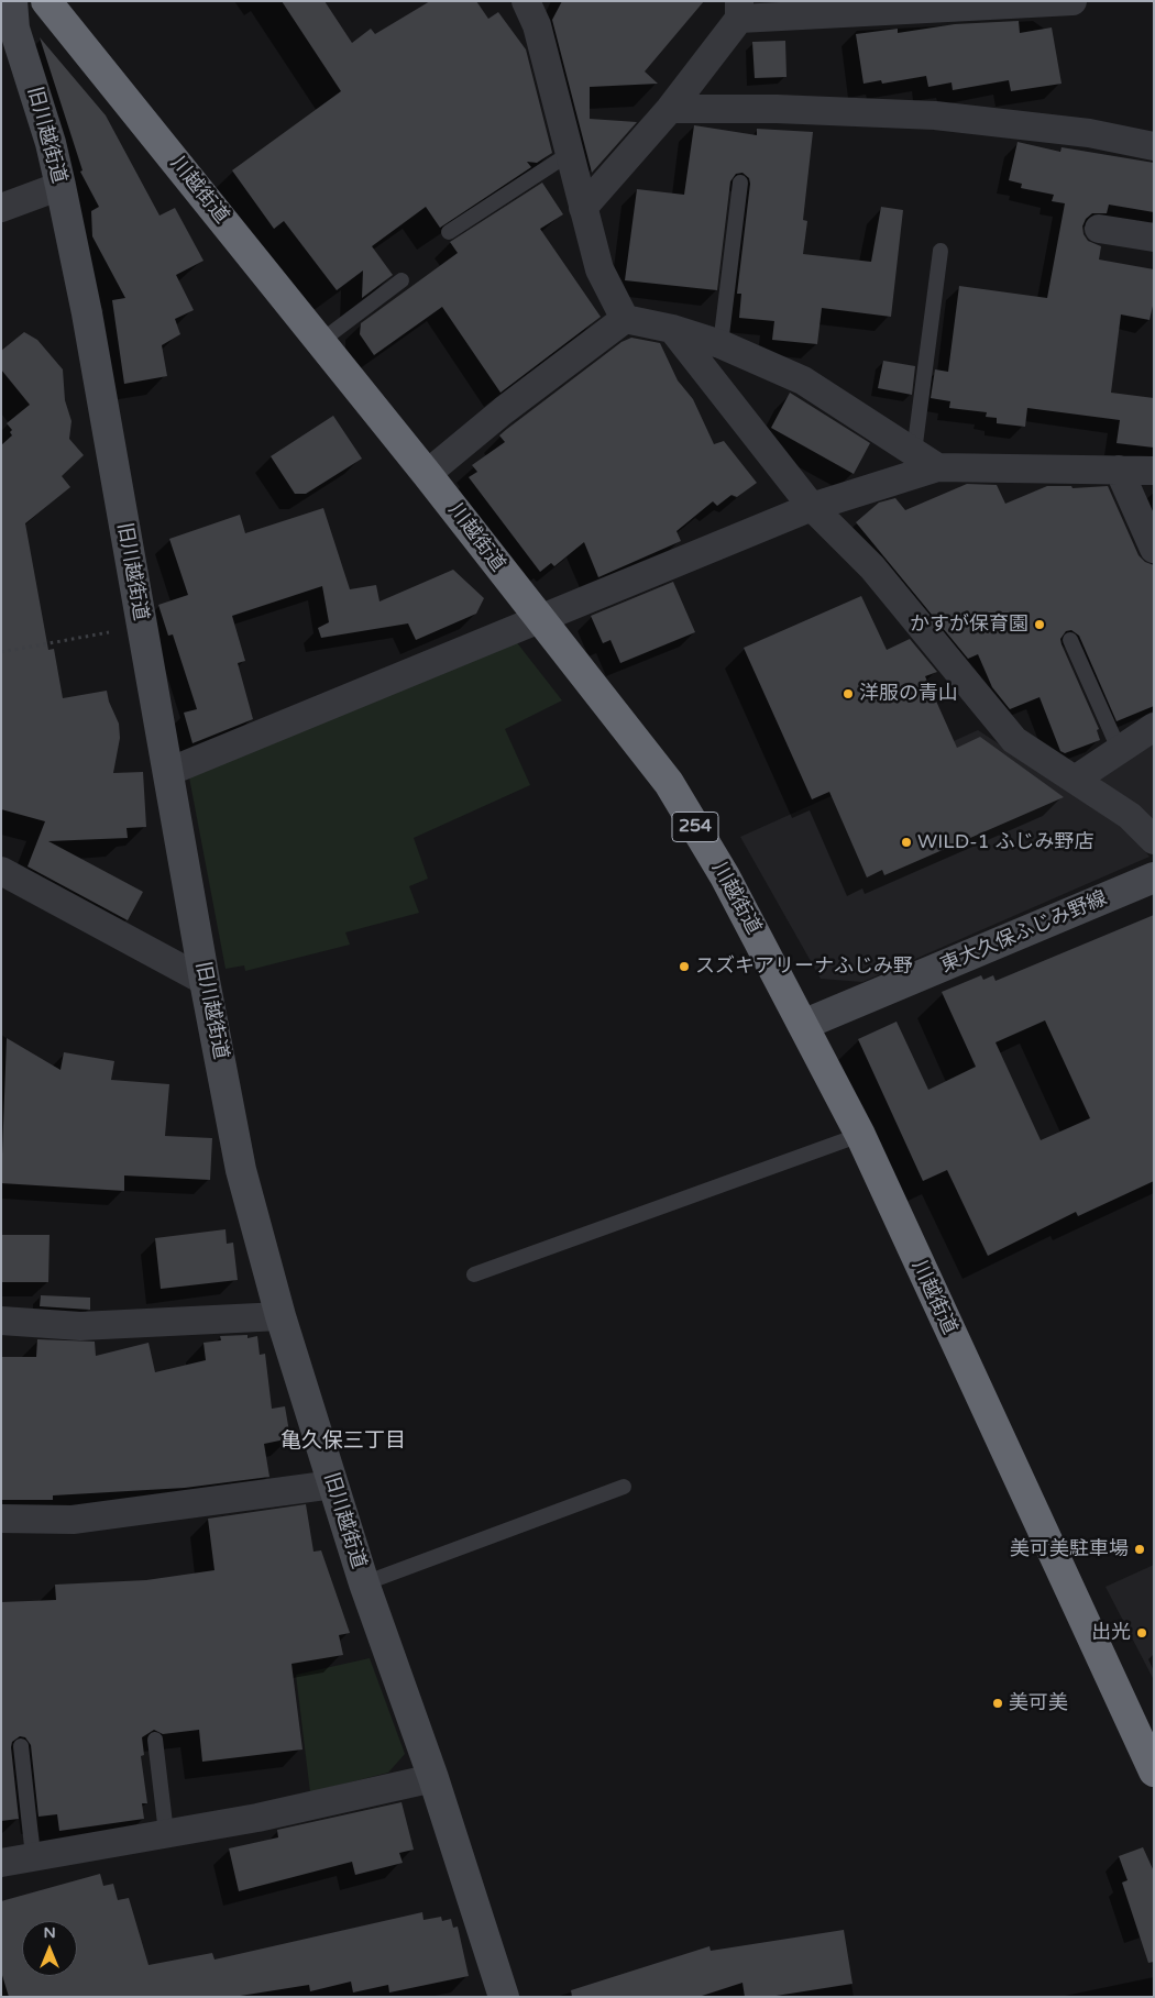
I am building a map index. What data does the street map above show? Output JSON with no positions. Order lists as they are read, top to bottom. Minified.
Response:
{"streets":{"highway":["川越街道","254"],"street":["旧川越街道","東大久保ふじみ野線"]},"crossings":[["川越街道","東大久保ふじみ野線"]],"districts":["亀久保三丁目"],"places":["かすが保育園","洋服の青山","WILD-1 ふじみ野店","スズキアリーナふじみ野","美可美駐車場","出光","美可美"],"north":"top"}
